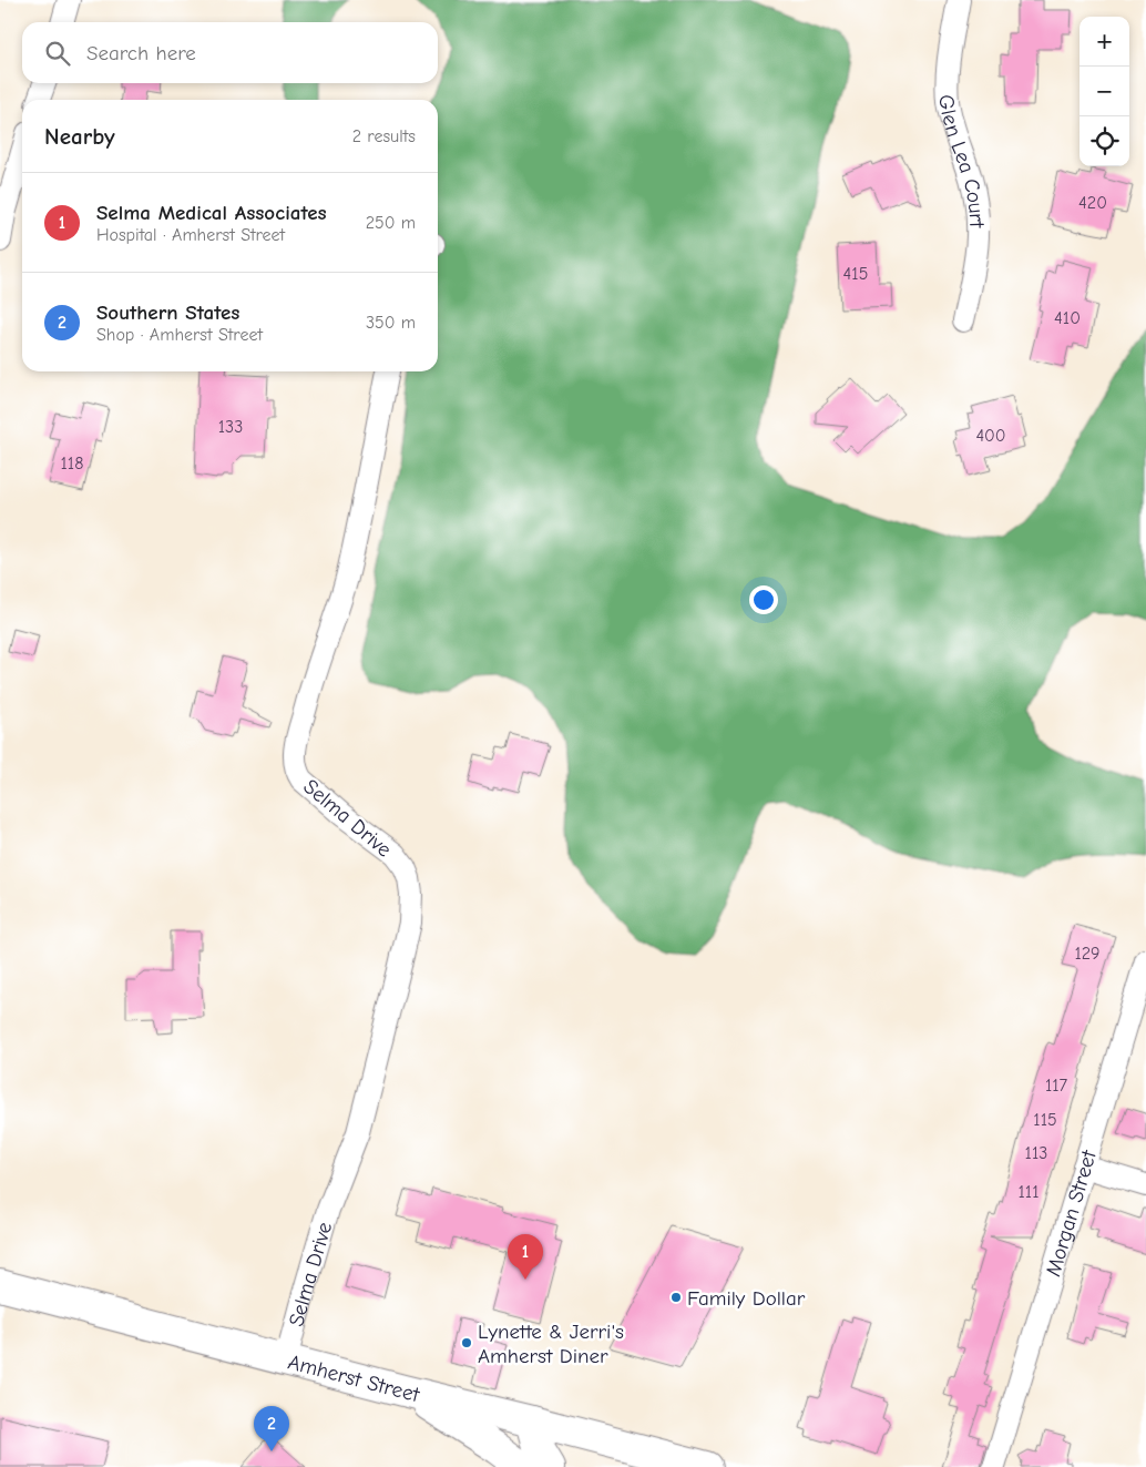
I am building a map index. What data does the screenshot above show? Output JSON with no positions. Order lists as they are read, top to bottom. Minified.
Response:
{"streets":{"main road":["Amherst Street"],"street":["Glen Lea Court","Selma Drive","Morgan Street"]},"crossings":[["Selma Drive","Amherst Street"]],"places":["Family Dollar","Lynette & Jerri's Amherst Diner"],"house_numbers":["420","415","410","133","400","118","129","117","115","113","111"],"page":{"map_buttons":["+","−"],"search":"Search here","heading":["Nearby","2 results"],"list":[{"mark":"1","name":"Selma Medical Associates","note":"Hospital · Amherst Street","value":"250 m"},{"mark":"2","name":"Southern States","note":"Shop · Amherst Street","value":"350 m"}],"pins":["1","2"]}}
